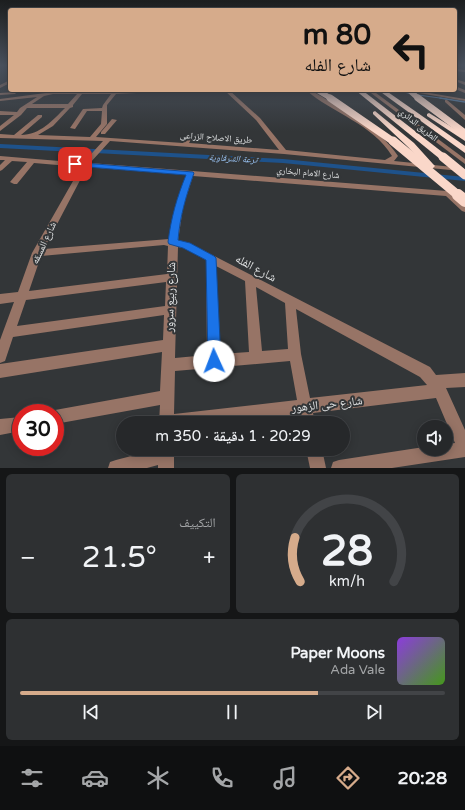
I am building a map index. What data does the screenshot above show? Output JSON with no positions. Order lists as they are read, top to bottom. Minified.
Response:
{"streets":{"highway":["الطريق الدائري"],"street":["طريق الاصلاح الزراعى","شارع الامام البخاري","شارع المسقه","شارع الفله","شارع ربيع سرور","شارع حى الزهور"]},"crossings":[["طريق الاصلاح الزراعى","شارع المسقه"],["شارع الامام البخاري","شارع المسقه"],["شارع الامام البخاري","شارع ربيع سرور"],["شارع المسقه","شارع الفله"],["شارع الفله","شارع ربيع سرور"],["شارع الفله","شارع حى الزهور"]],"water":["ترعة الشرقاوية"],"page":{"turn":["80 m","شارع الفله"],"limit":"30","trip":"20:29 · 1 دقيقة · 350 m","tile":"التكييف","heat":["−","21.5°","+"],"song":["Paper Moons","Ada Vale"],"tabs":"20:28","gauge":["28","km/h"]}}
